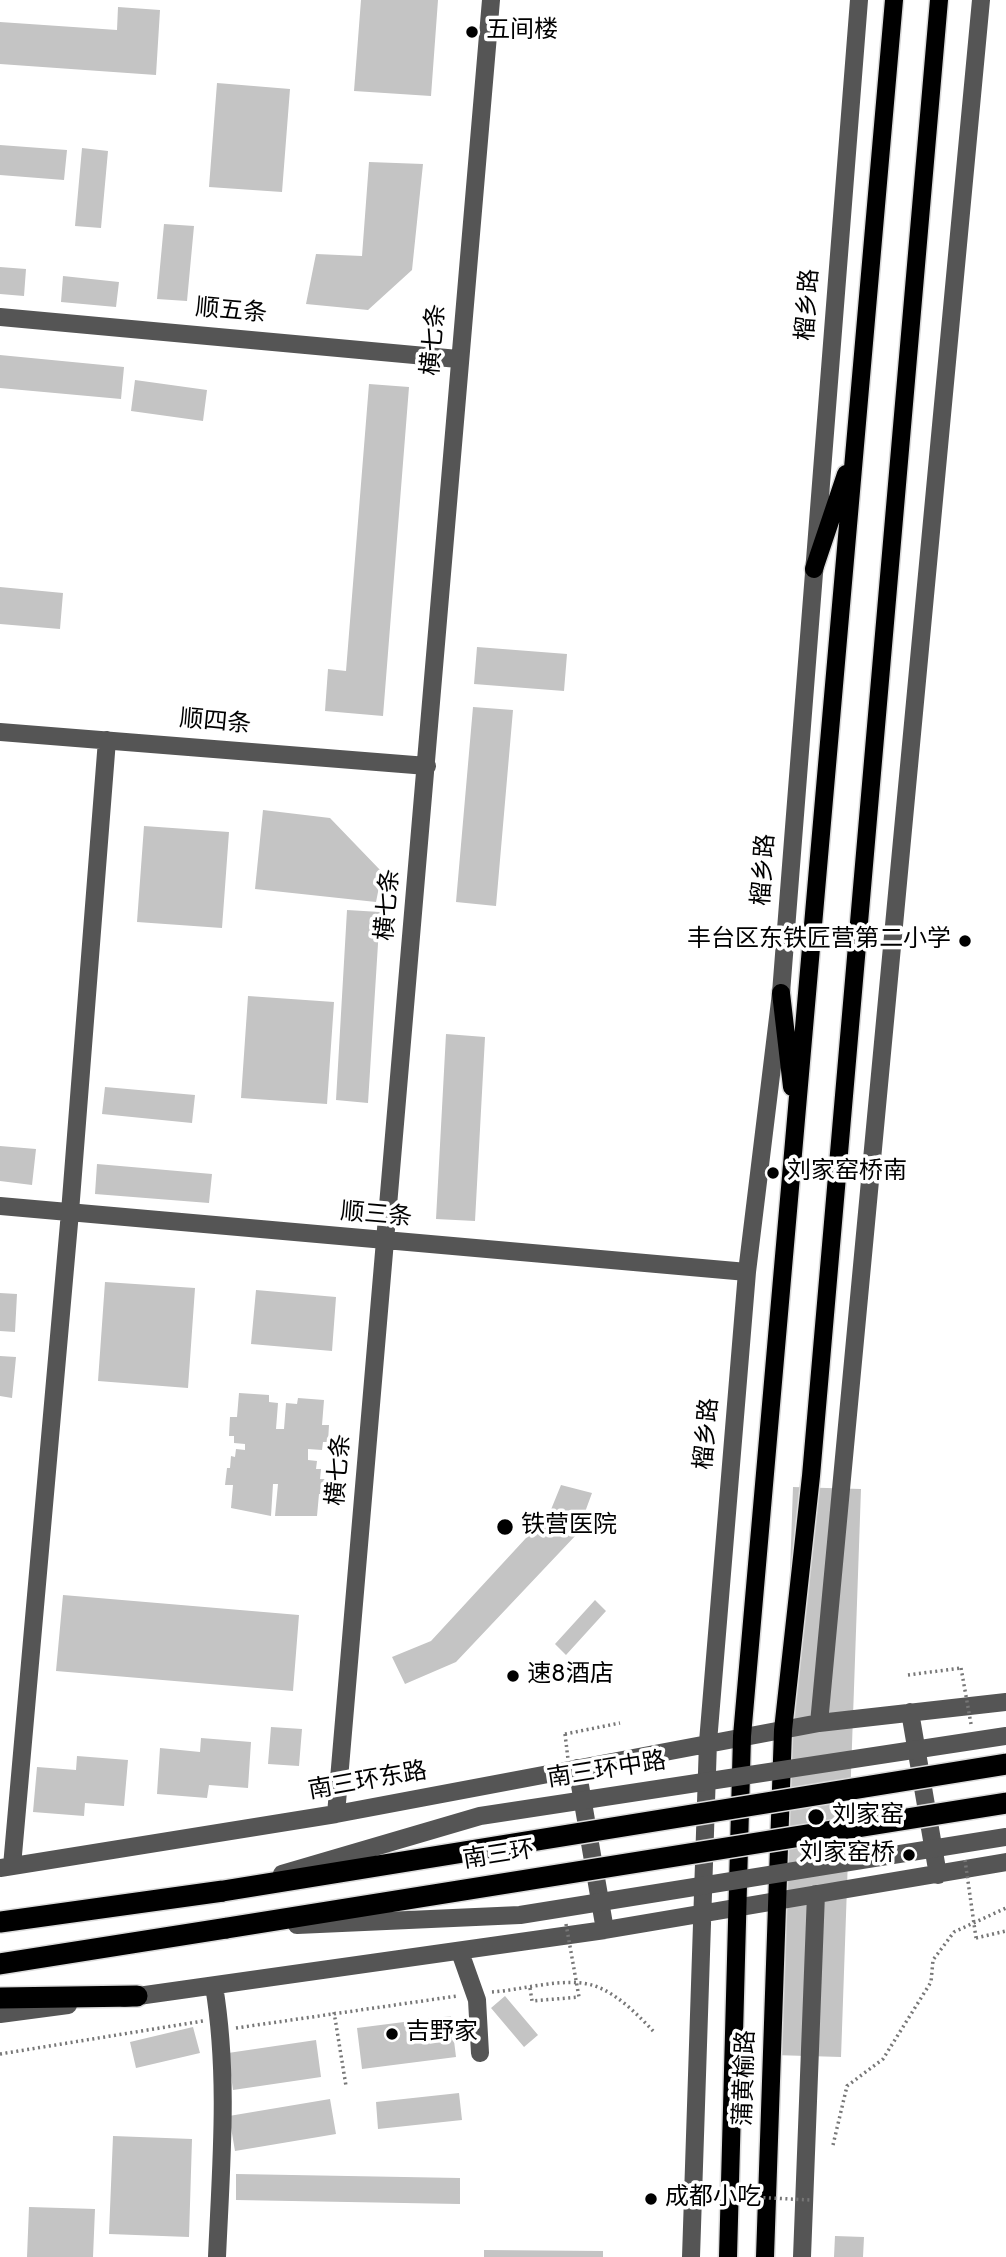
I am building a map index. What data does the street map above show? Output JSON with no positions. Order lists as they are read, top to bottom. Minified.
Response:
{"streets":{"highway":["南三环"],"main road":["蒲黄榆路"],"street":["榴乡路","顺五条","横七条","顺四条","顺三条","南三环中路","南三环东路"]},"crossings":[["榴乡路","顺三条"],["榴乡路","南三环东路"],["顺五条","横七条"],["横七条","顺四条"],["横七条","顺三条"],["横七条","南三环东路"],["南三环中路","南三环"],["南三环东路","蒲黄榆路"]],"places":["五间楼","丰台区东铁匠营第二小学","刘家窑桥南","铁营医院","速8酒店","刘家窑","刘家窑桥","吉野家","成都小吃"]}
